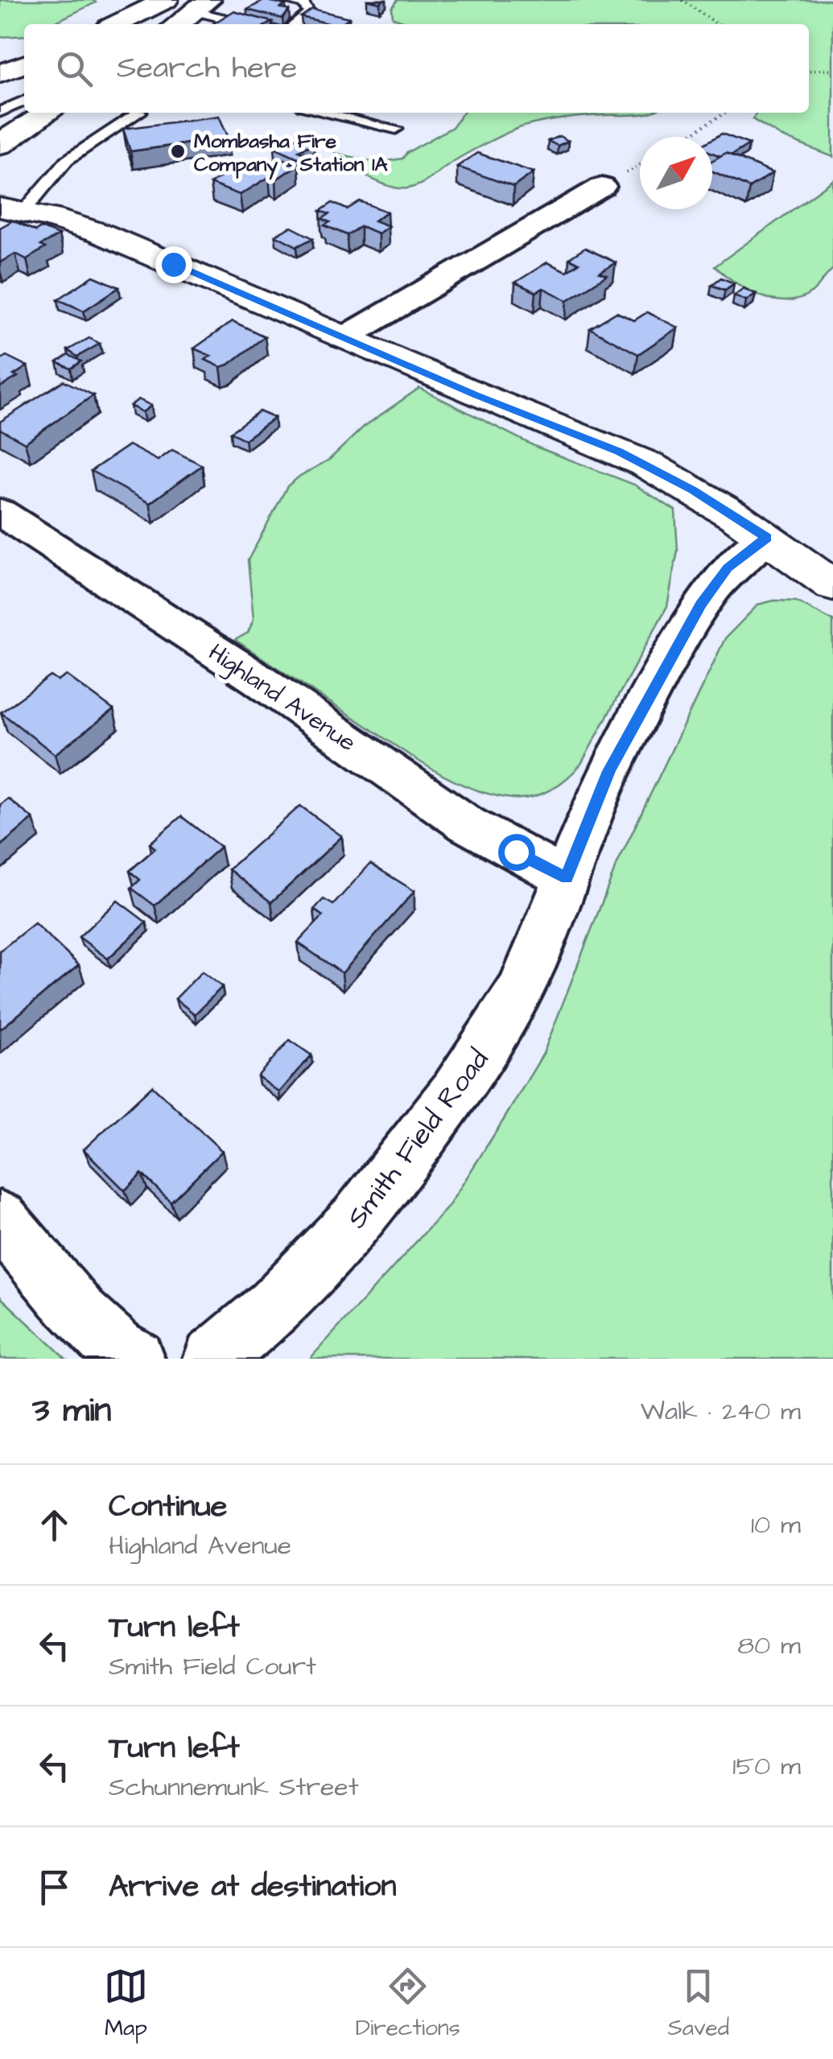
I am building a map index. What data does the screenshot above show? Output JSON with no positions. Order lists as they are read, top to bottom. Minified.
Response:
{"streets":{"street":["Highland Avenue","Smith Field Road"]},"crossings":[["Highland Avenue","Smith Field Road"]],"places":["Mombasha Fire Company - Station 1A"],"north":"top right","page":{"search":"Search here","heading":["3 min","Walk · 240 m"],"list":[["Continue","Highland Avenue","10 m"],["Turn left","Smith Field Court","80 m"],["Turn left","Schunnemunk Street","150 m"],"Arrive at destination"],"nav":["Map","Directions","Saved"]}}
